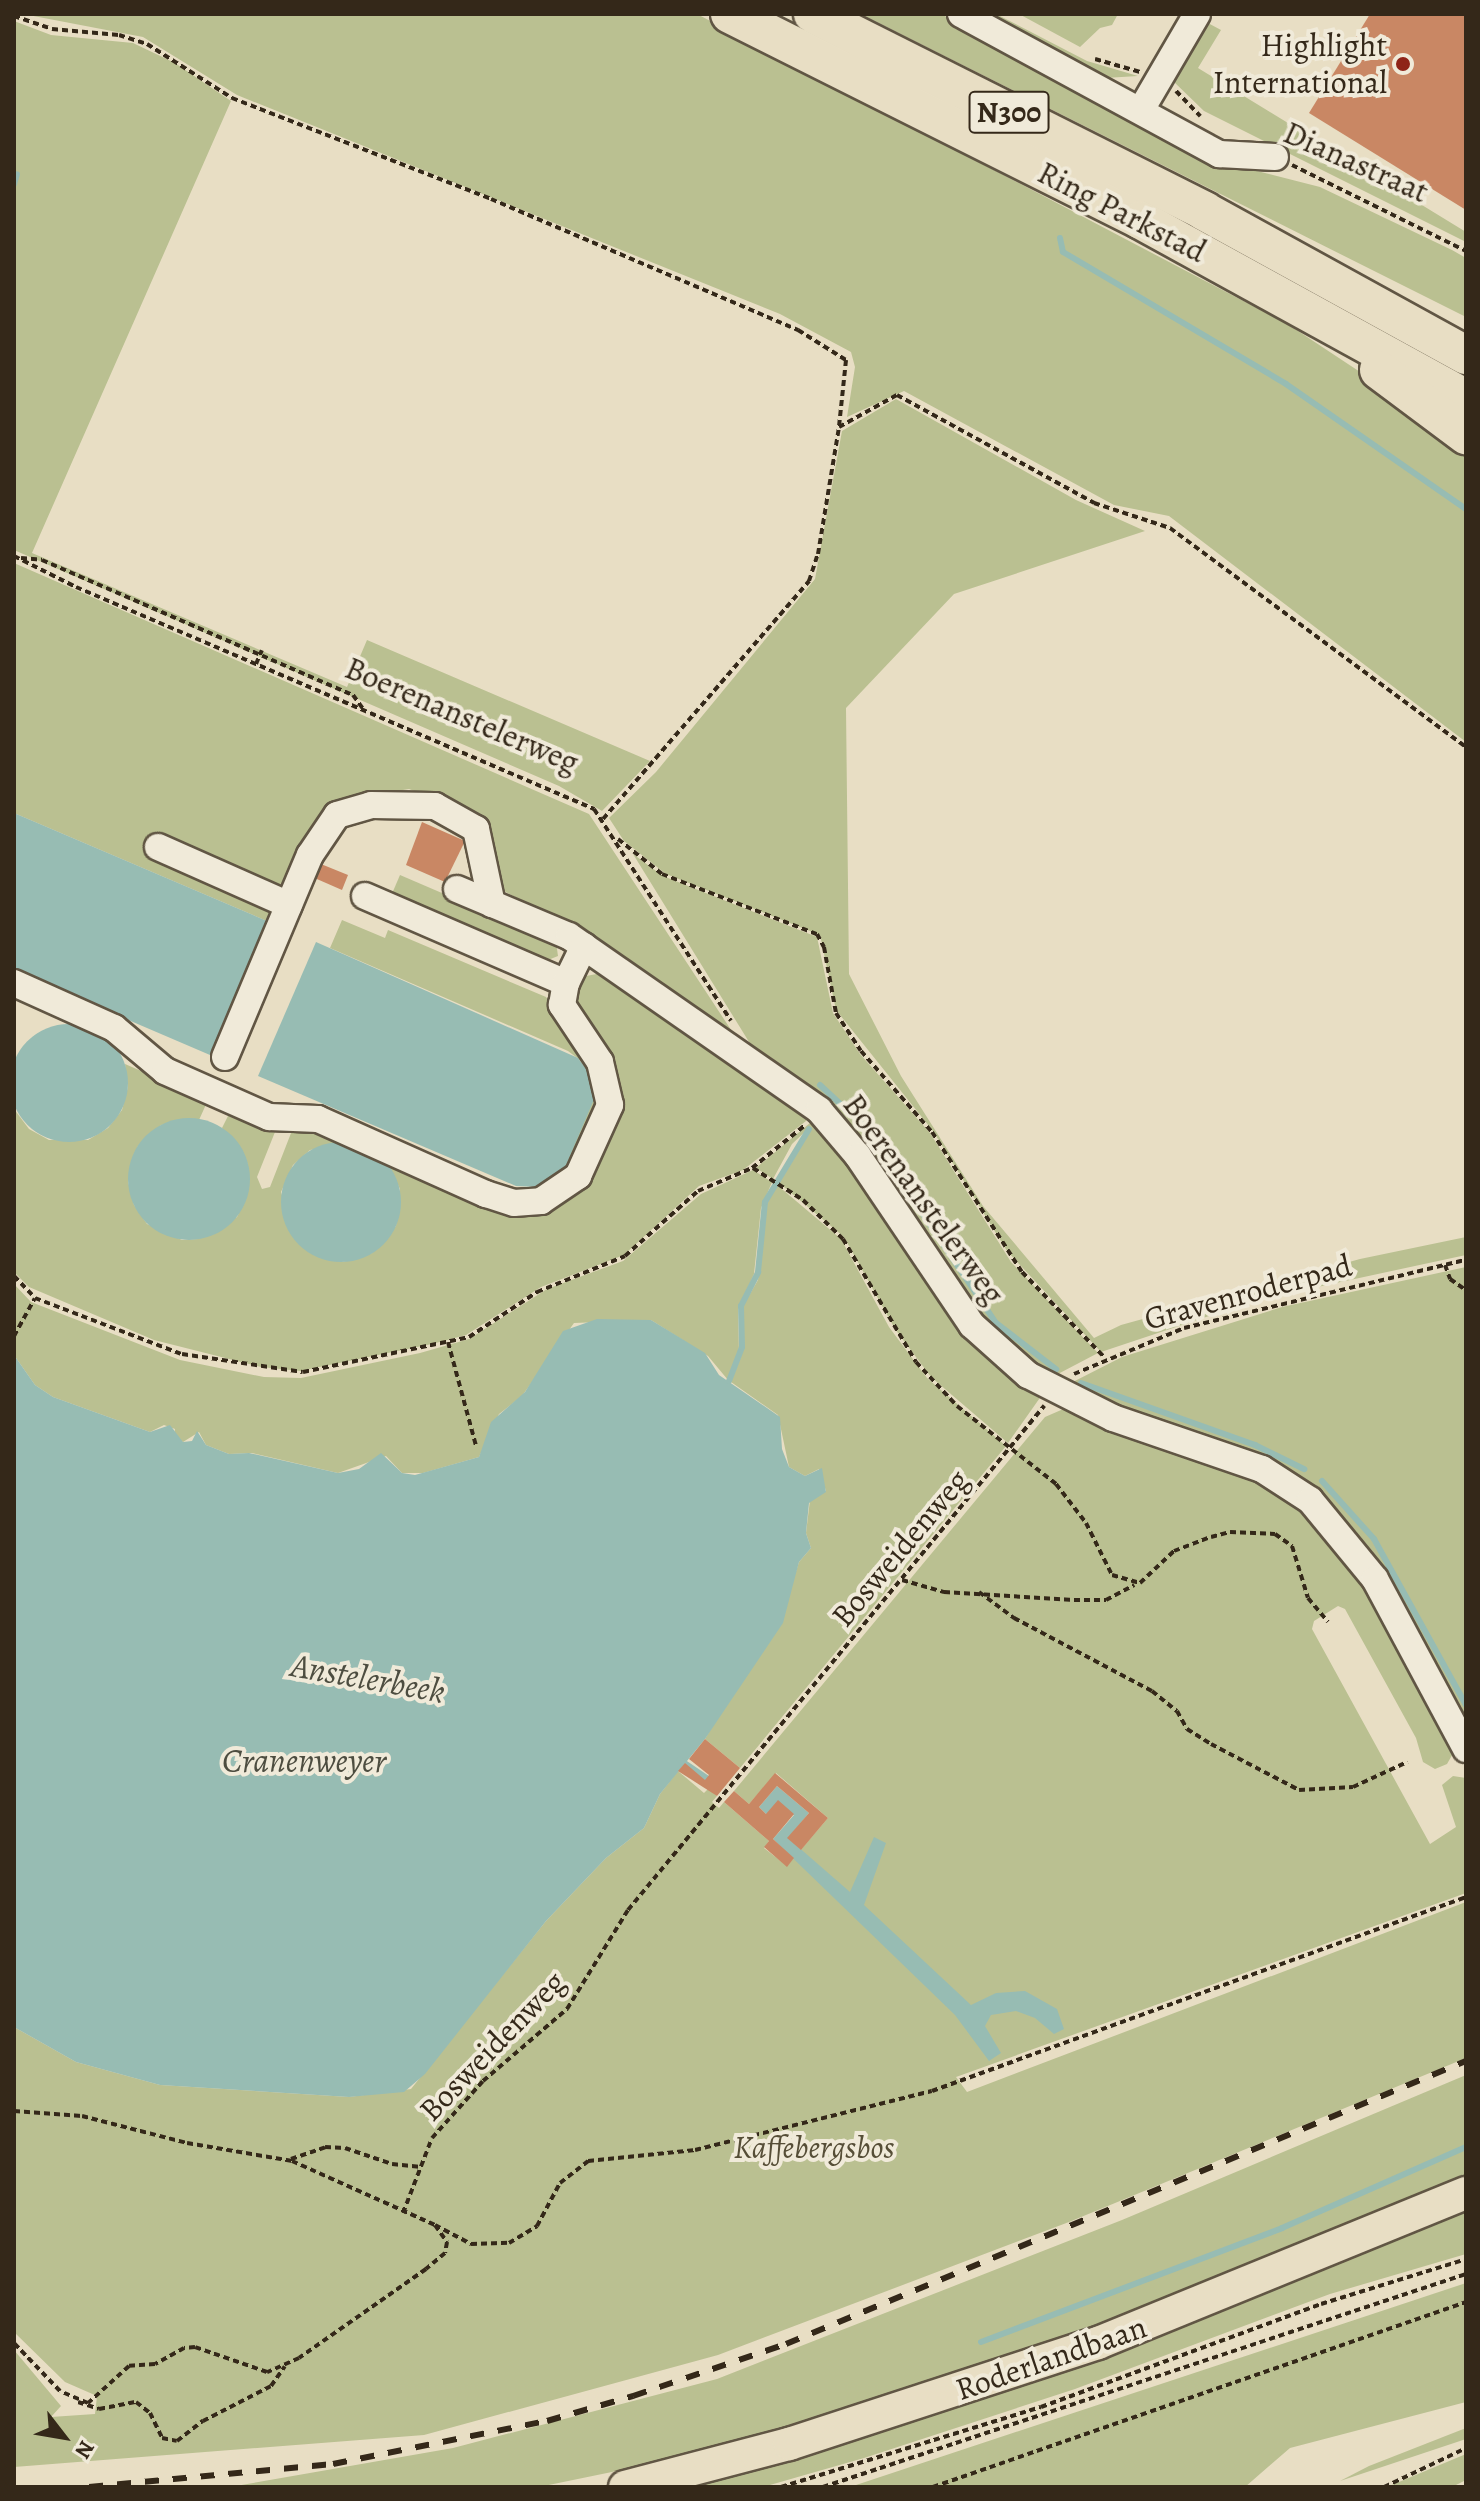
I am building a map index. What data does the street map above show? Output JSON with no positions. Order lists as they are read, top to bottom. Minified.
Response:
{"streets":{"highway":["N300","Ring Parkstad"],"main road":["Roderlandbaan"],"street":["Dianastraat","Boerenanstelerweg"],"path":["Gravenroderpad","Bosweidenweg"]},"crossings":[["N300","Ring Parkstad"],["Boerenanstelerweg","Gravenroderpad"],["Boerenanstelerweg","Bosweidenweg"],["Gravenroderpad","Bosweidenweg"]],"water":["Anstelerbeek","Cranenweyer"],"parks":["Kaffebergsbos"],"places":["Highlight International"],"north":"bottom right"}
